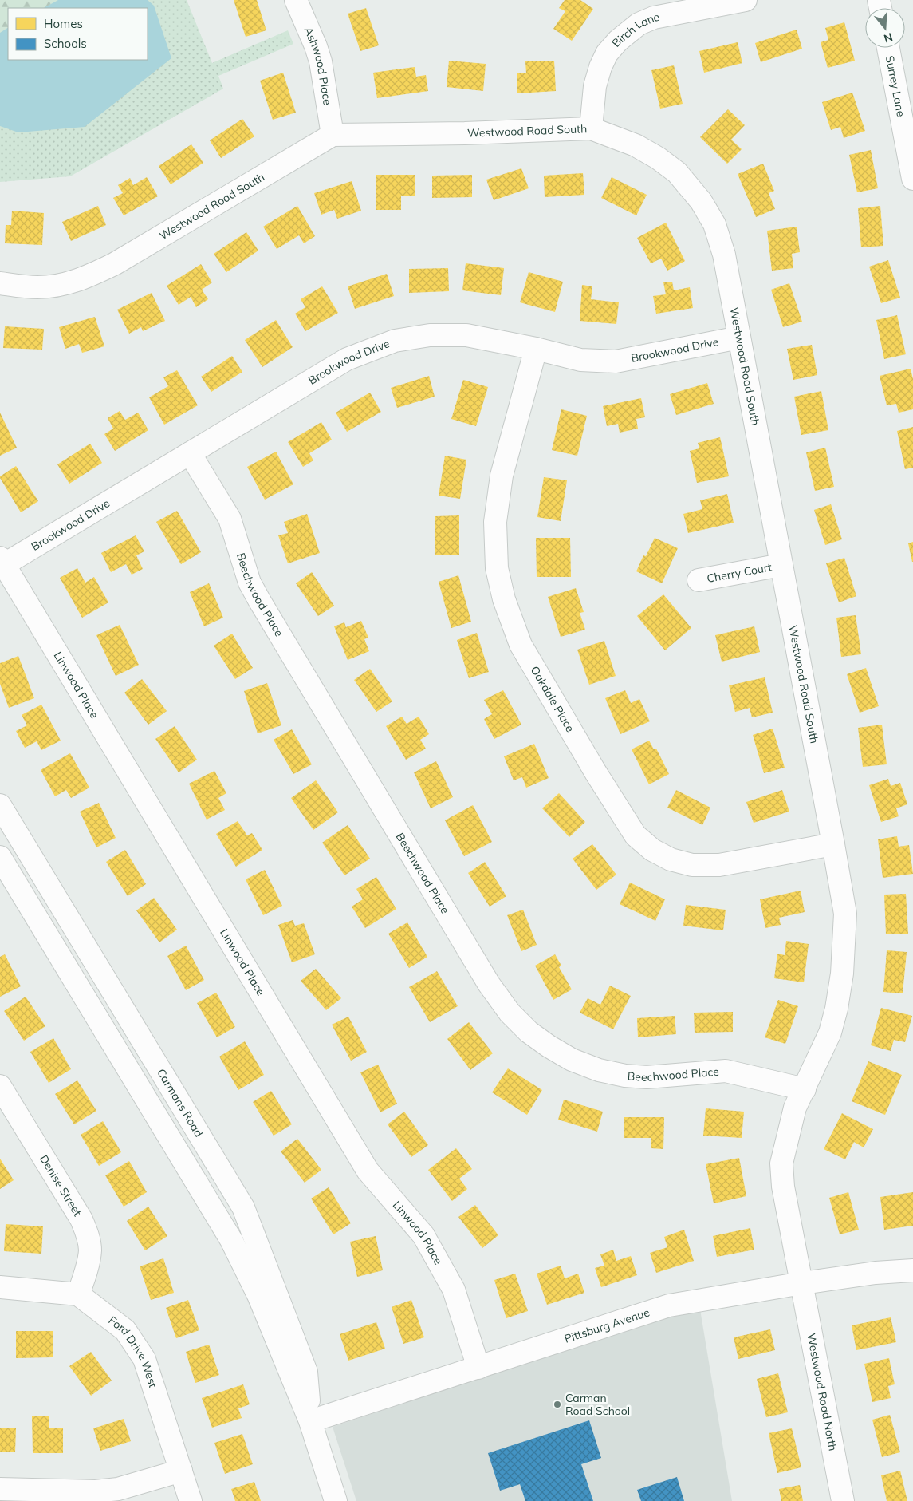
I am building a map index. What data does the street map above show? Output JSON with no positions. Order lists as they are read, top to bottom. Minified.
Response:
{"streets":{"street":["Birch Lane","Ashwood Place","Surrey Lane","Westwood Road South","Brookwood Drive","Cherry Court","Beechwood Place","Linwood Place","Oakdale Place","Carmans Road","Denise Street","Pittsburg Avenue","Ford Drive West","Westwood Road North"]},"crossings":[["Birch Lane","Westwood Road South"],["Ashwood Place","Westwood Road South"],["Westwood Road South","Brookwood Drive"],["Westwood Road South","Cherry Court"],["Westwood Road South","Beechwood Place"],["Westwood Road South","Oakdale Place"],["Westwood Road South","Pittsburg Avenue"],["Westwood Road South","Westwood Road North"],["Brookwood Drive","Beechwood Place"],["Brookwood Drive","Linwood Place"],["Brookwood Drive","Oakdale Place"],["Linwood Place","Pittsburg Avenue"],["Carmans Road","Pittsburg Avenue"],["Denise Street","Ford Drive West"],["Pittsburg Avenue","Westwood Road North"]],"places":["Carman Road School"],"legend":["Homes","Schools"],"north":"bottom"}
